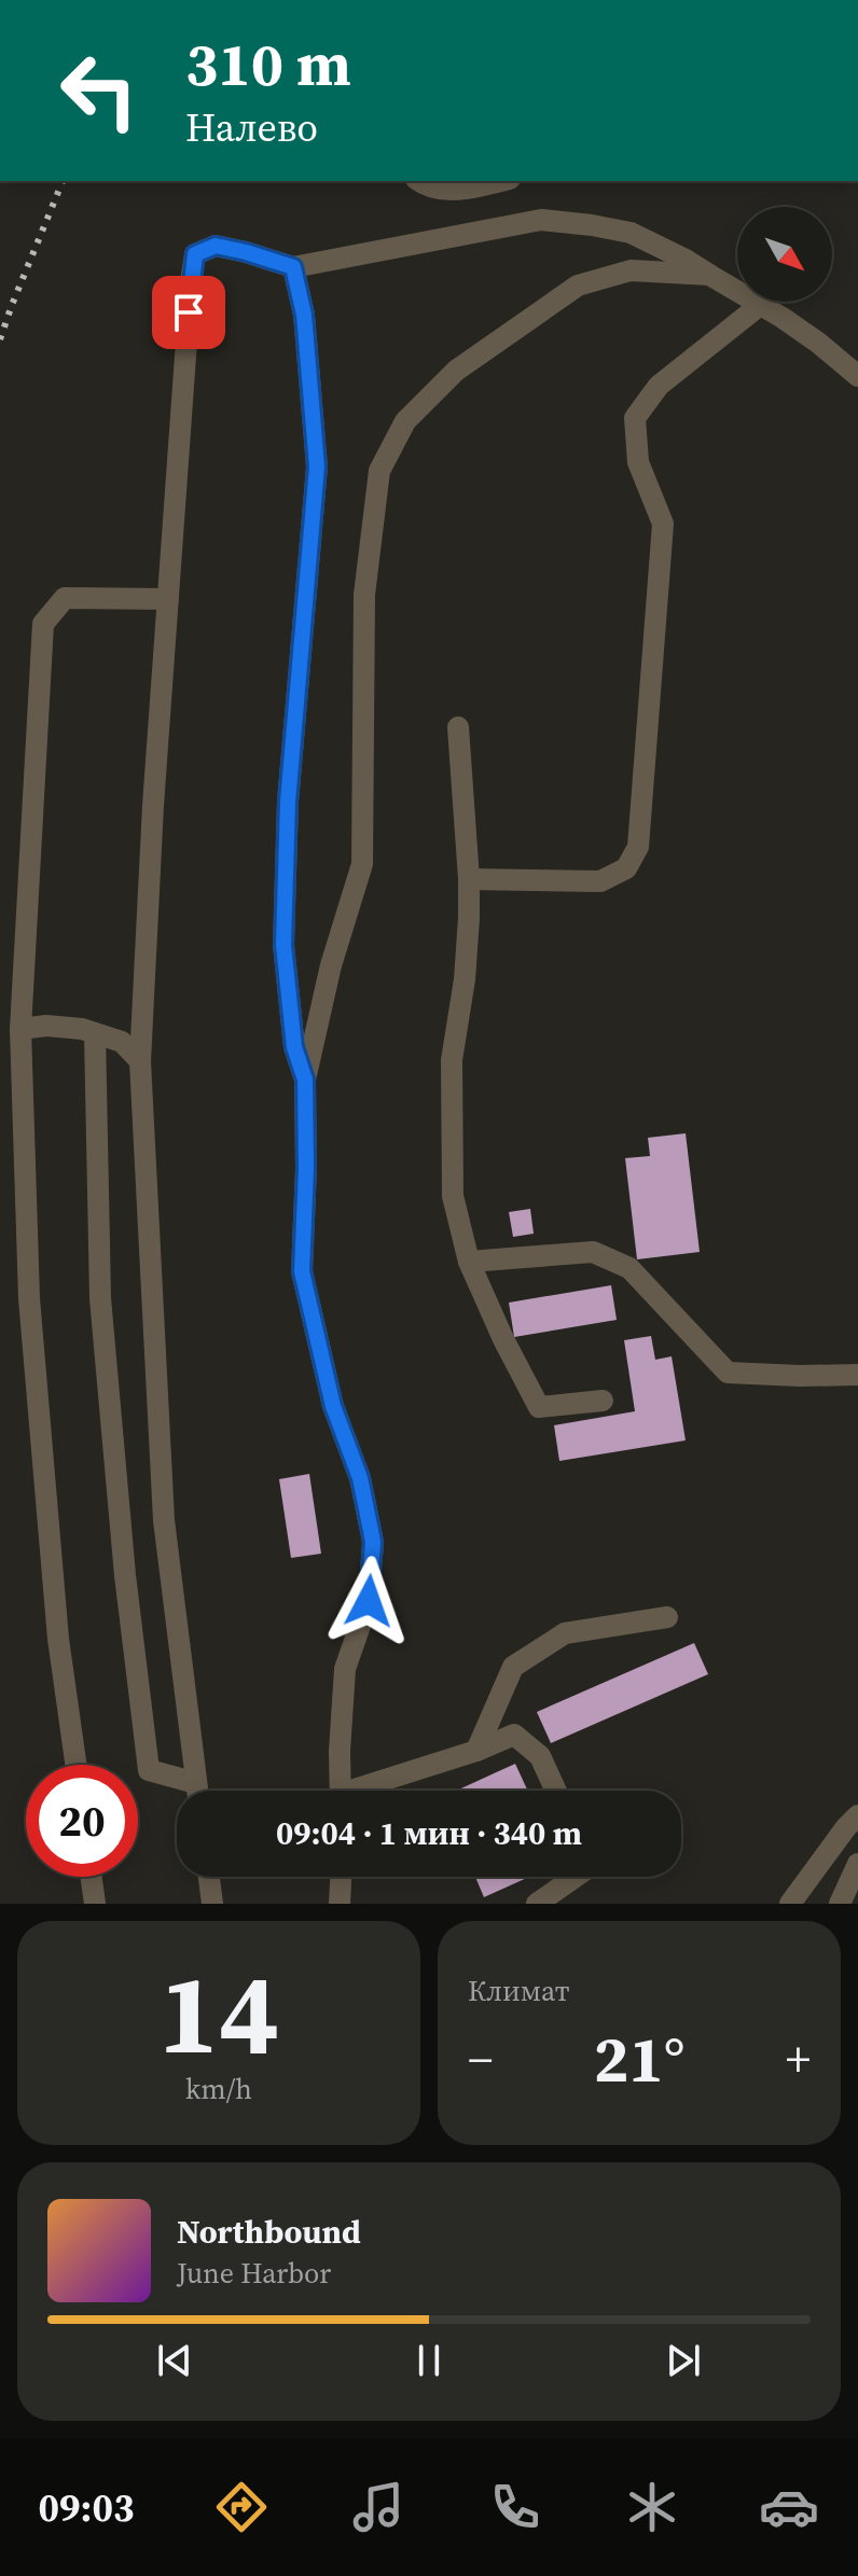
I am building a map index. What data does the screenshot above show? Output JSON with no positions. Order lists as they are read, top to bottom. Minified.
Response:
{"north":"bottom right","page":{"turn":["310 m","Налево"],"limit":"20","trip":"09:04 · 1 мин · 340 m","tile":[["14","km/h"],"Климат"],"heat":["−","21°","+"],"song":["Northbound","June Harbor"],"tabs":"09:03"}}
